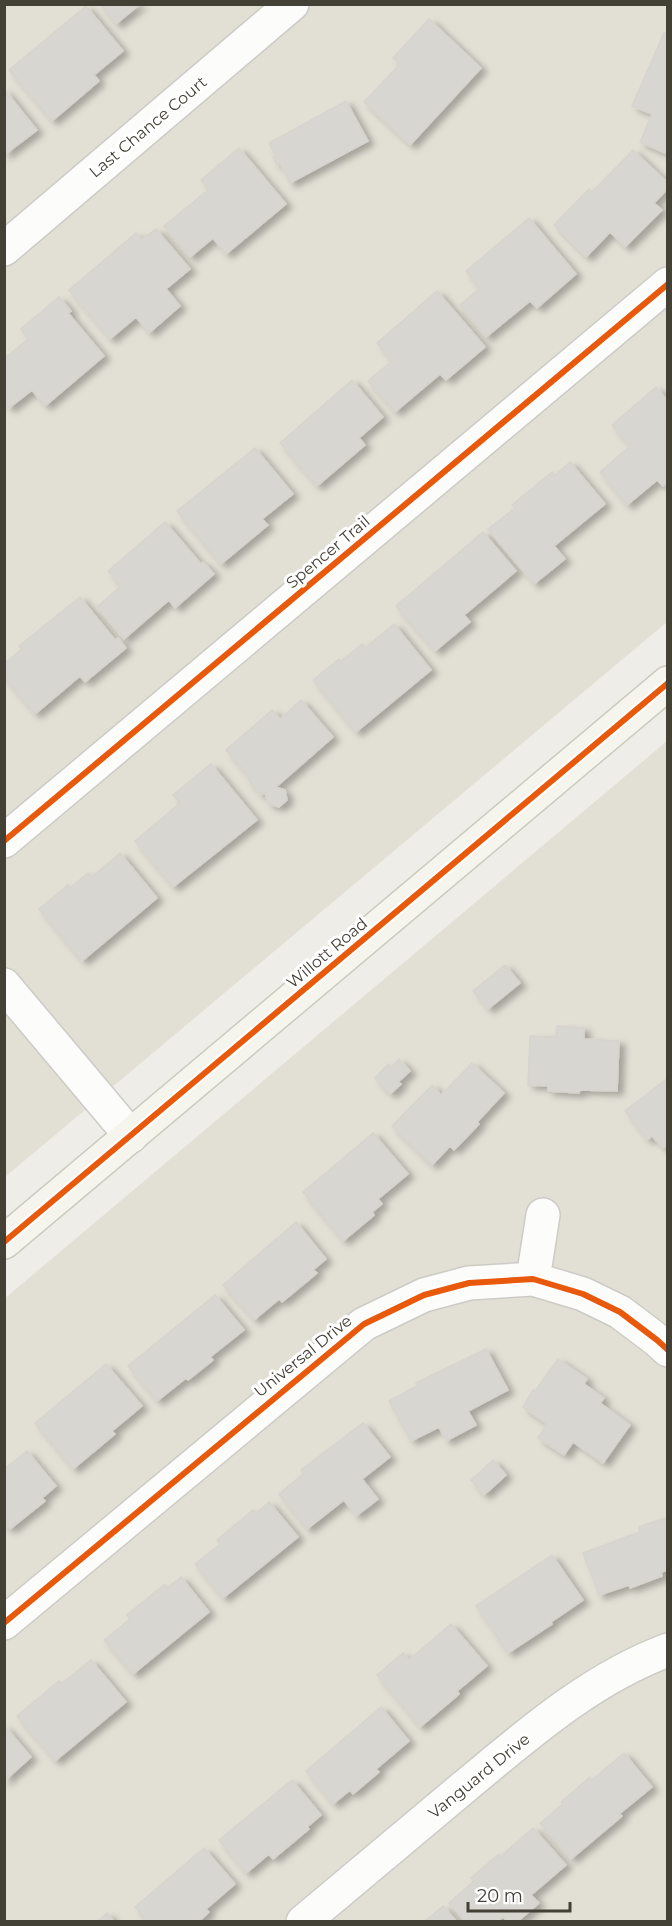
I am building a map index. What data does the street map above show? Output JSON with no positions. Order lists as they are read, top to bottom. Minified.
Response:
{"streets":{"main road":["Willott Road"],"street":["Last Chance Court","Spencer Trail","Universal Drive","Vanguard Drive"]},"scale_bar":"20 m"}
